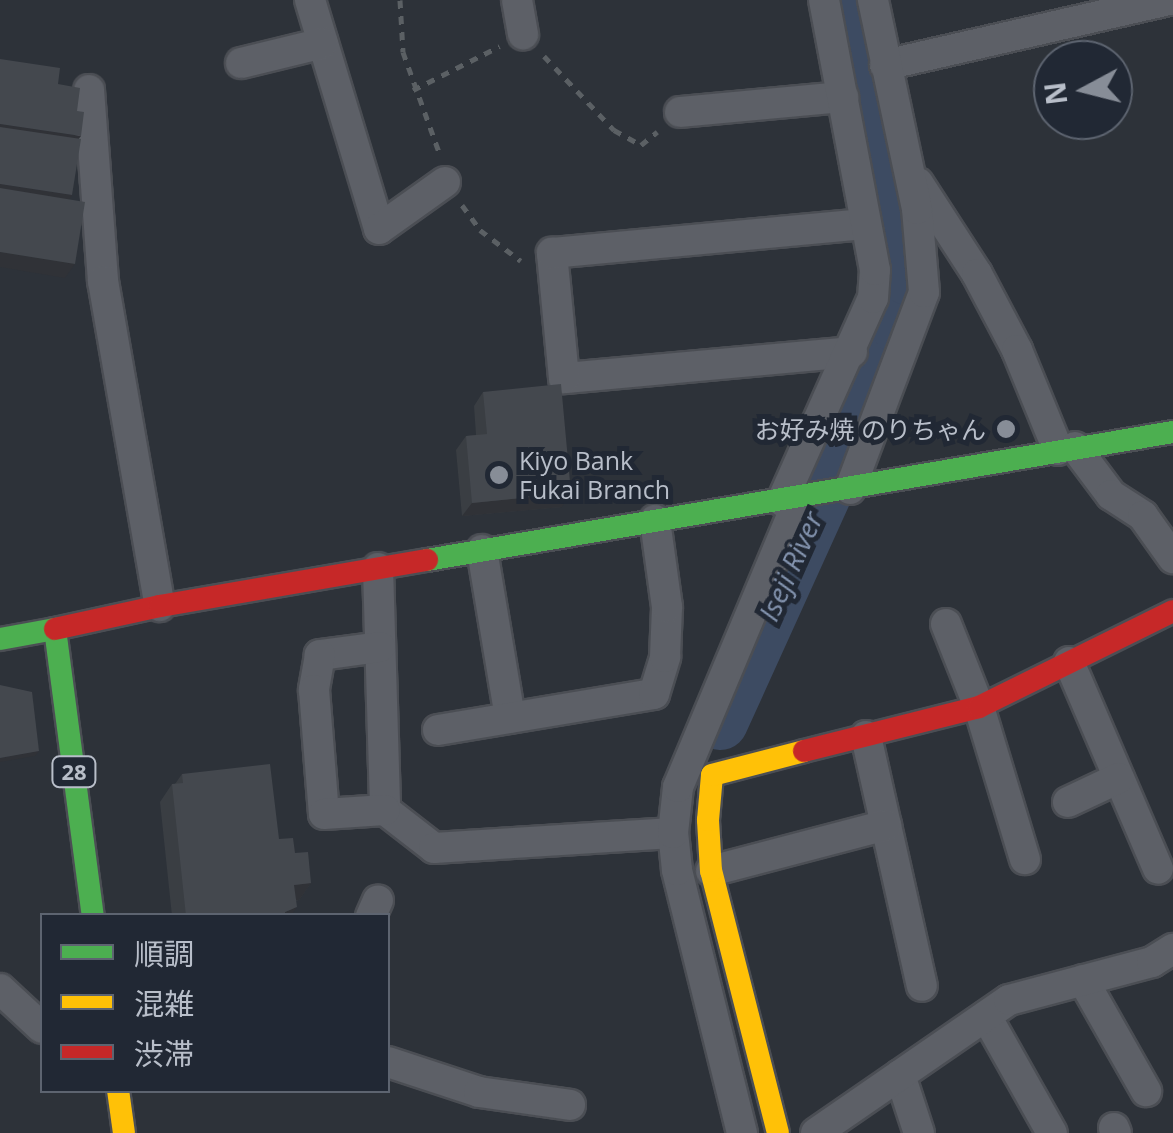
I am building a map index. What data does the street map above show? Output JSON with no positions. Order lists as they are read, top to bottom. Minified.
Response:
{"streets":{"street":["28"]},"water":["Iseji River"],"places":["お好み焼 のりちゃん","Kiyo Bank Fukai Branch"],"legend":["順調","混雑","渋滞"],"north":"left"}
